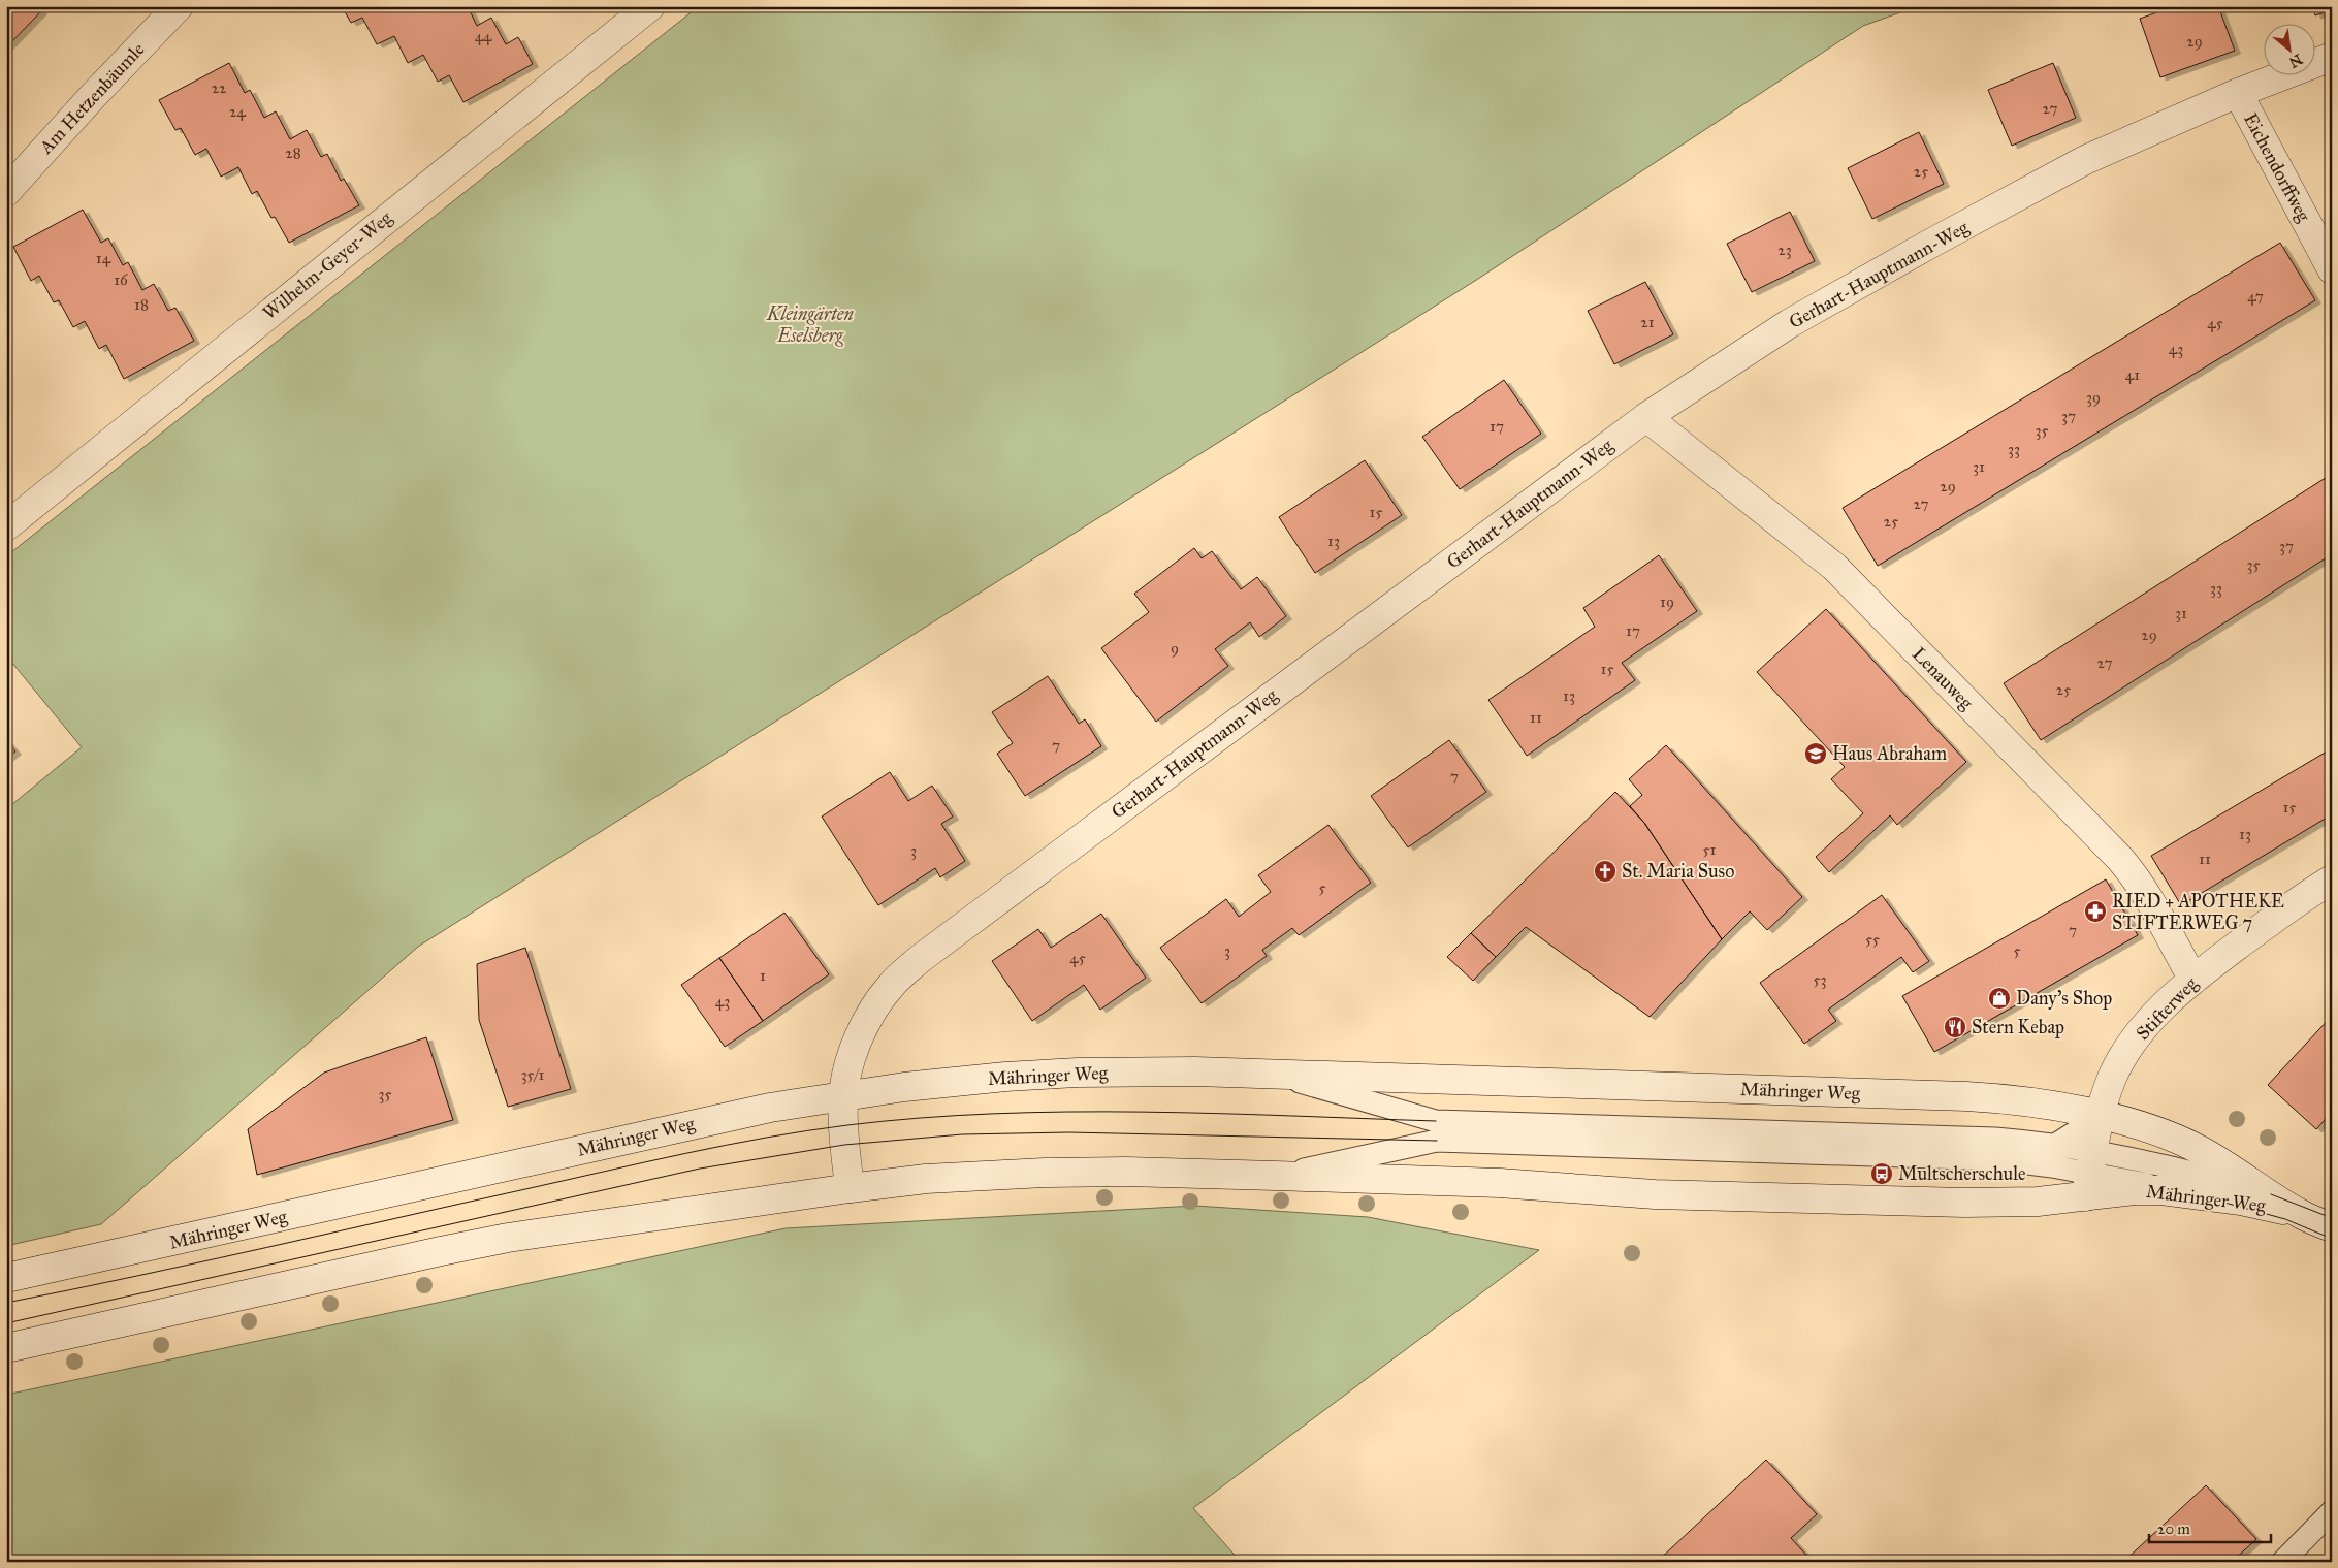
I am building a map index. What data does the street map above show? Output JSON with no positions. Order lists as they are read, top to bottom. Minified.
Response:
{"streets":{"street":["Am Hetzenbäumle","Eichendorffweg","Wilhelm-Geyer-Weg","Gerhart-Hauptmann-Weg","Lenauweg","Stifterweg","Mähringer Weg"]},"crossings":[["Eichendorffweg","Gerhart-Hauptmann-Weg"],["Gerhart-Hauptmann-Weg","Lenauweg"],["Gerhart-Hauptmann-Weg","Mähringer Weg"],["Lenauweg","Stifterweg"],["Stifterweg","Mähringer Weg"]],"parks":["Kleingärten Eselsberg"],"places":{"school or university":["Haus Abraham"],"church":["St. Maria Suso"],"pharmacy":["RIED + APOTHEKE STIFTERWEG 7"],"shop":["Dany's Shop"],"restaurant":["Stern Kebap"],"bus stop":["Multscherschule"]},"house_numbers":["44","29","22","27","24","28","25","23","14","16","47","18","21","45","43","41","39","37","17","35","33","31","29","27","15","25","13","37","35","33","19","31","17","29","9","27","15","25","13","11","7","7","15","13","51","3","11","5","7","55","3","5","45","1","53","43","35/1","35"],"scale_bar":"20 m","north":"bottom right"}
